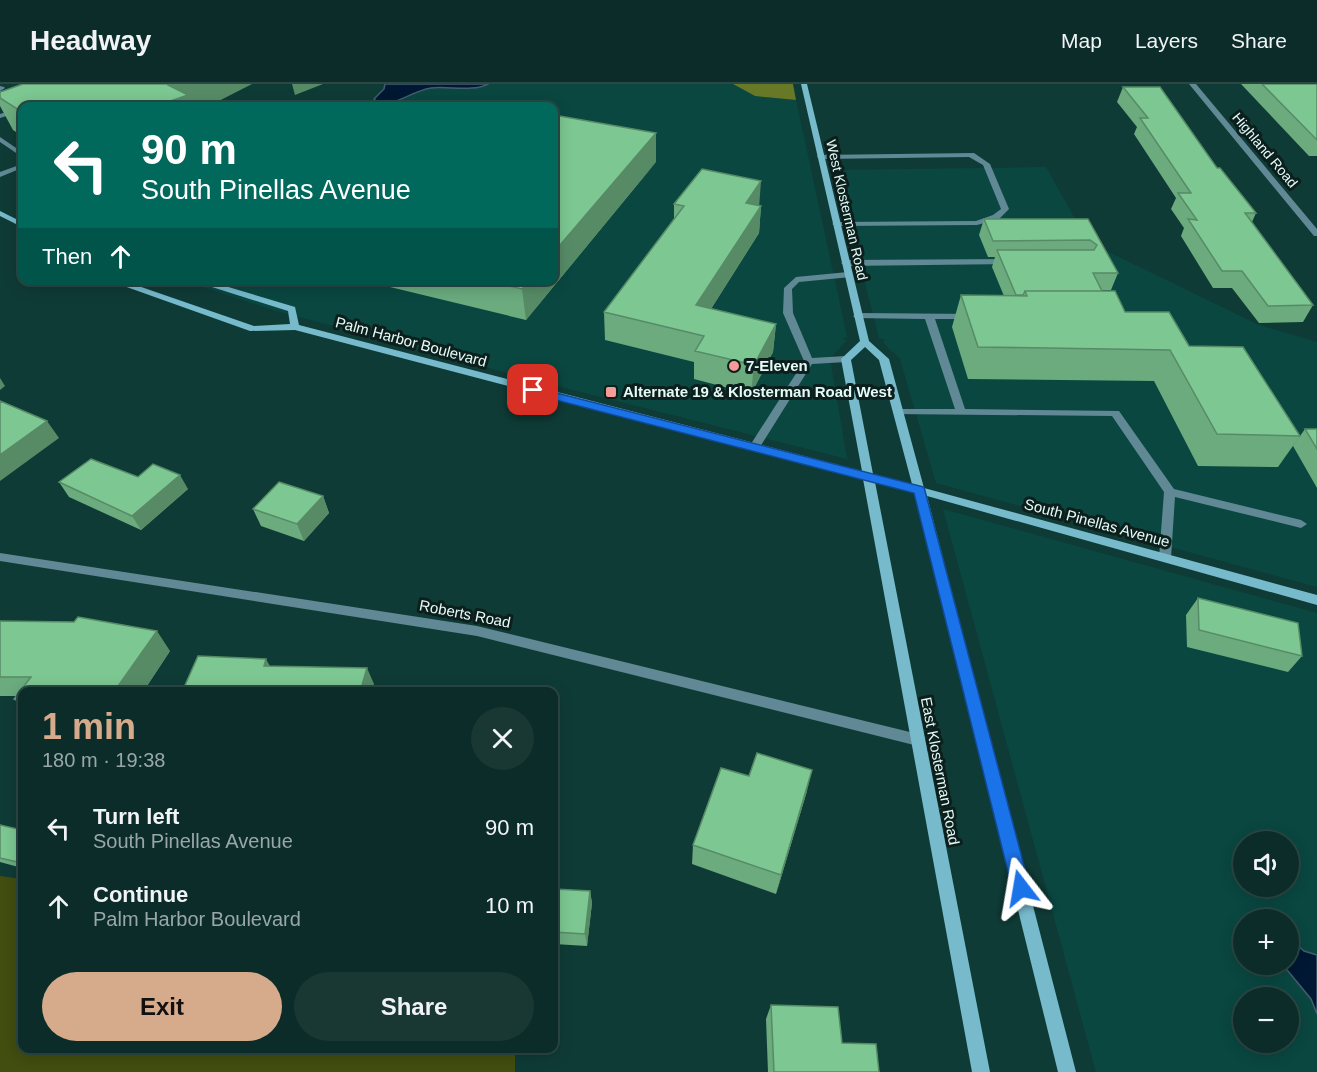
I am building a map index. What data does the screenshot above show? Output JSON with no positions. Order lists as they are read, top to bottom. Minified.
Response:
{"streets":{"main road":["West Klosterman Road","Palm Harbor Boulevard","South Pinellas Avenue","East Klosterman Road"],"street":["Highland Road","Roberts Road"]},"crossings":[["West Klosterman Road","South Pinellas Avenue"],["Palm Harbor Boulevard","South Pinellas Avenue"],["Palm Harbor Boulevard","East Klosterman Road"],["South Pinellas Avenue","East Klosterman Road"],["Roberts Road","East Klosterman Road"]],"places":{"other":["7-Eleven"],"transit":["Alternate 19 & Klosterman Road West"]},"page":{"header":"Headway","nav":["Map","Layers","Share"],"turn":["90 m","South Pinellas Avenue"],"then":"Then","heading":["1 min","180 m · 19:38"],"list":[{"name":"Turn left","note":"South Pinellas Avenue","value":"90 m"},{"name":"Continue","note":"Palm Harbor Boulevard","value":"10 m"}],"map_buttons":["+","−"],"buttons":["Exit","Share"]}}
